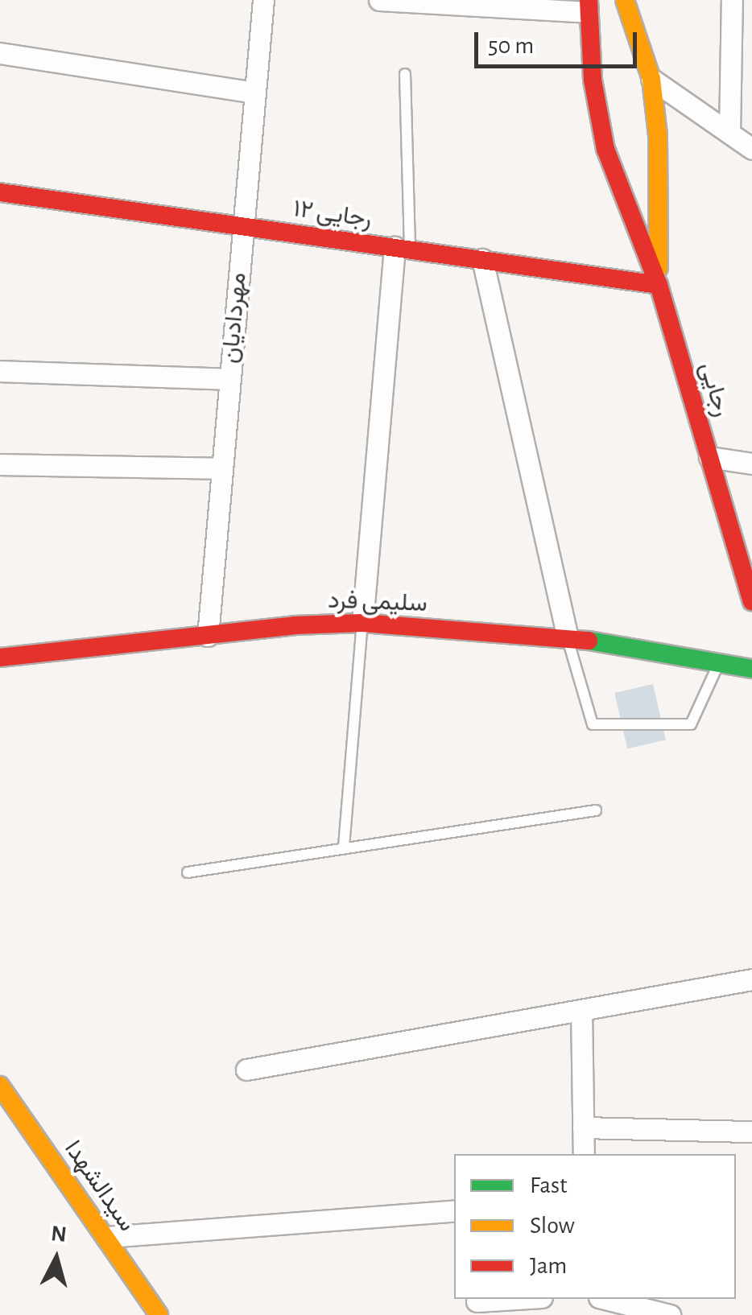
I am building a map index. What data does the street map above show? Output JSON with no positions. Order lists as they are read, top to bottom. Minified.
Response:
{"streets":{"street":["رجایی ۱۲","مهردادیان","رجایی","سلیمی فرد","سیدالشهدا"]},"crossings":[["رجایی ۱۲","مهردادیان"],["رجایی ۱۲","رجایی"],["مهردادیان","سلیمی فرد"]],"legend":["Fast","Slow","Jam"],"scale_bar":"50 m","north":"top"}
